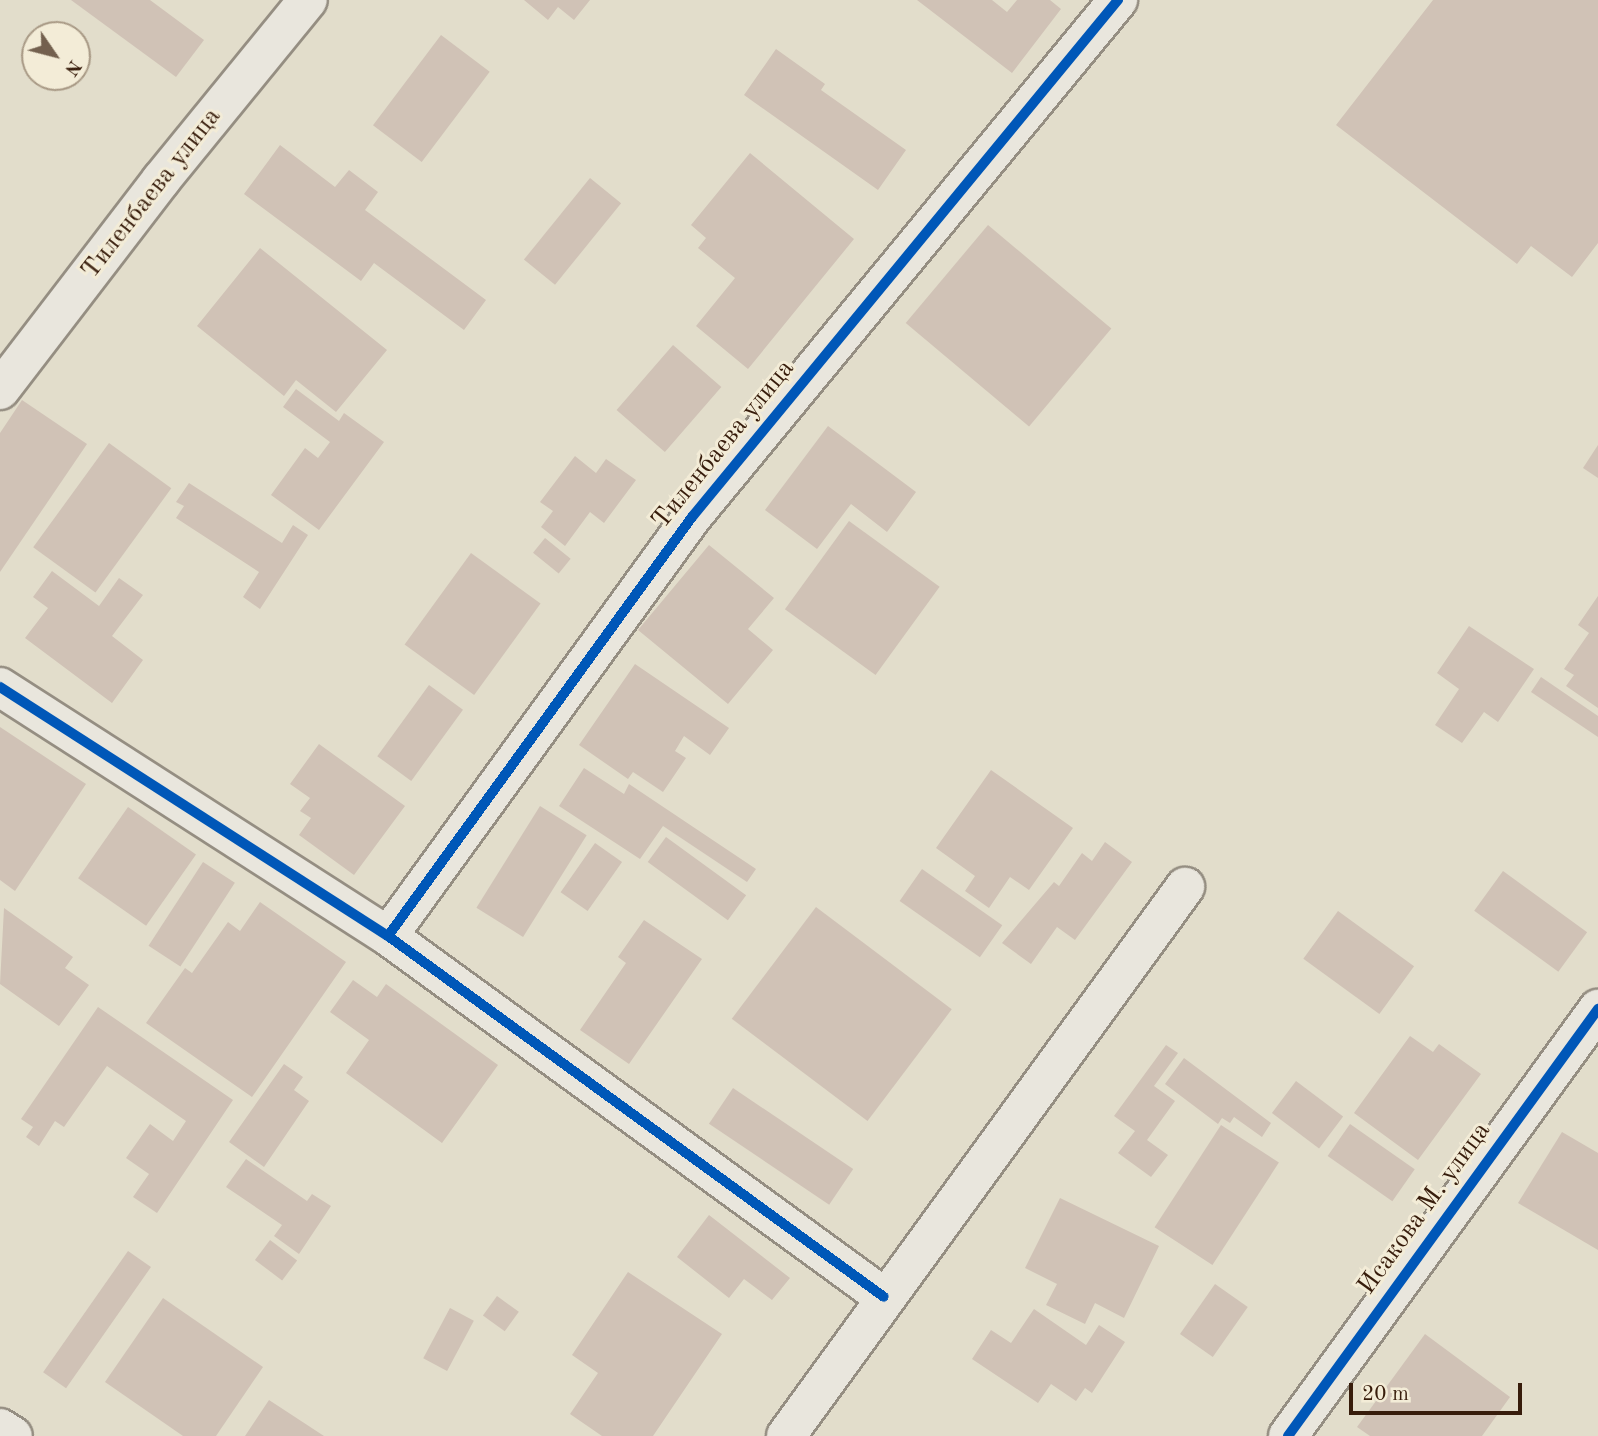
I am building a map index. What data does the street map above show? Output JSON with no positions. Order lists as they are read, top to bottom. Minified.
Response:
{"streets":{"street":["Тиленбаева улица","Исакова М. улица"]},"scale_bar":"20 m","north":"bottom right"}
